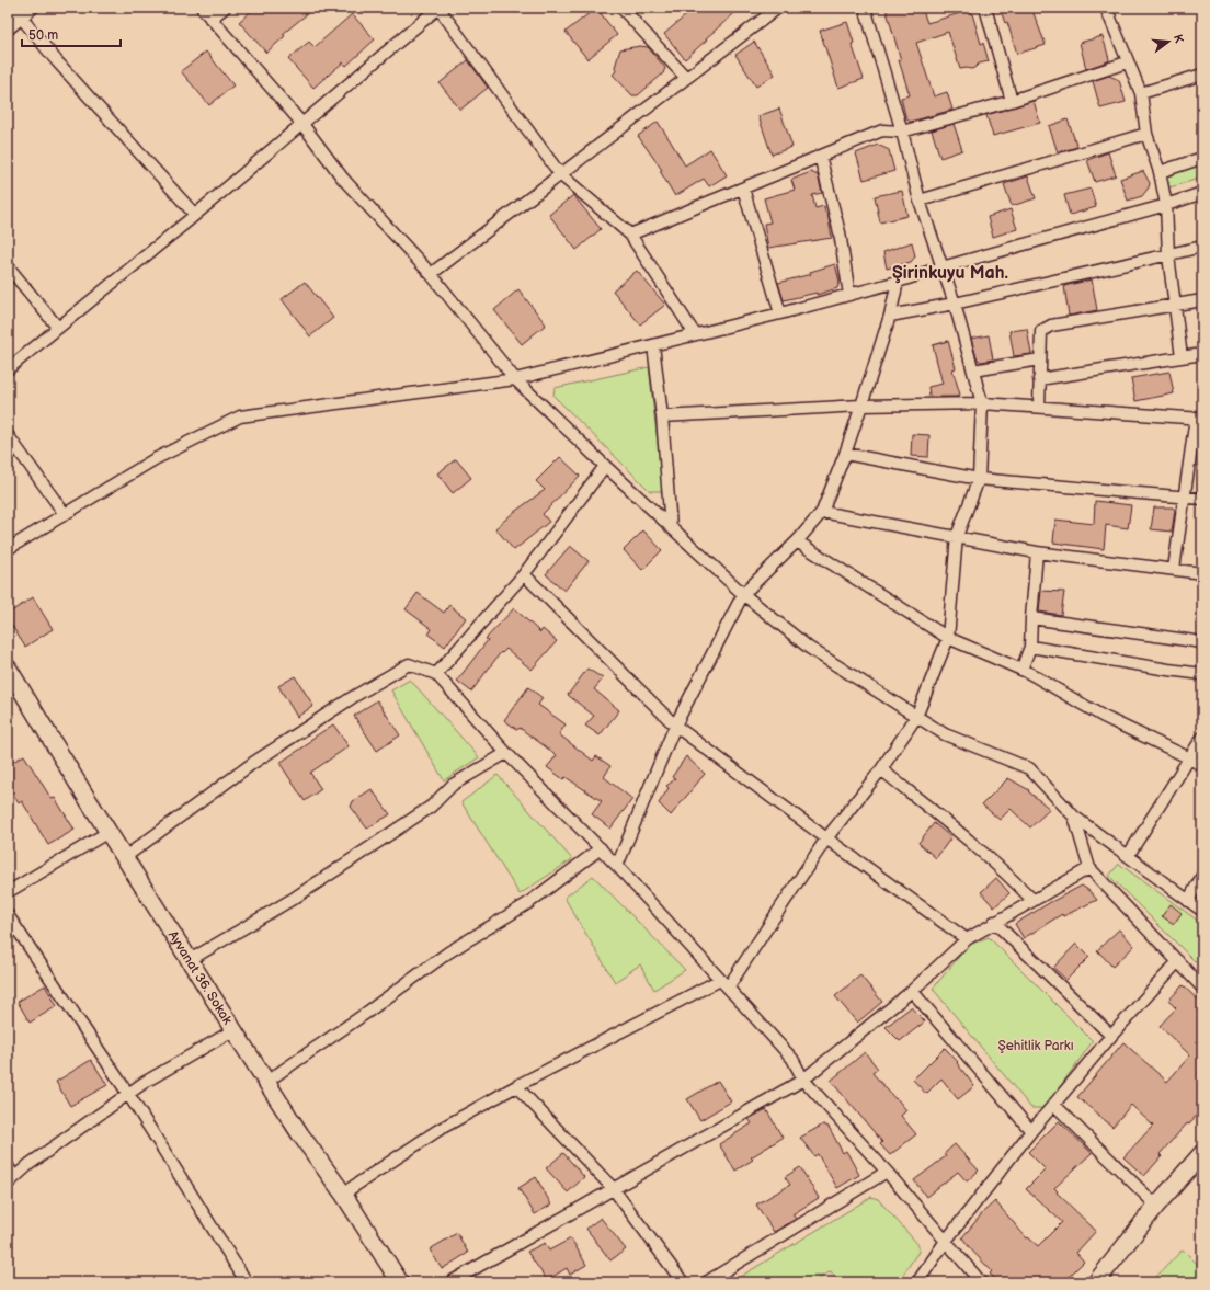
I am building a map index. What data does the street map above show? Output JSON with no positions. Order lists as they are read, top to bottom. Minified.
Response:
{"streets":{"street":["Ayvanat 36. Sokak"]},"districts":["Şirinkuyu Mah."],"parks":["Şehitlik Parkı"],"scale_bar":"50 m","north":"right"}
